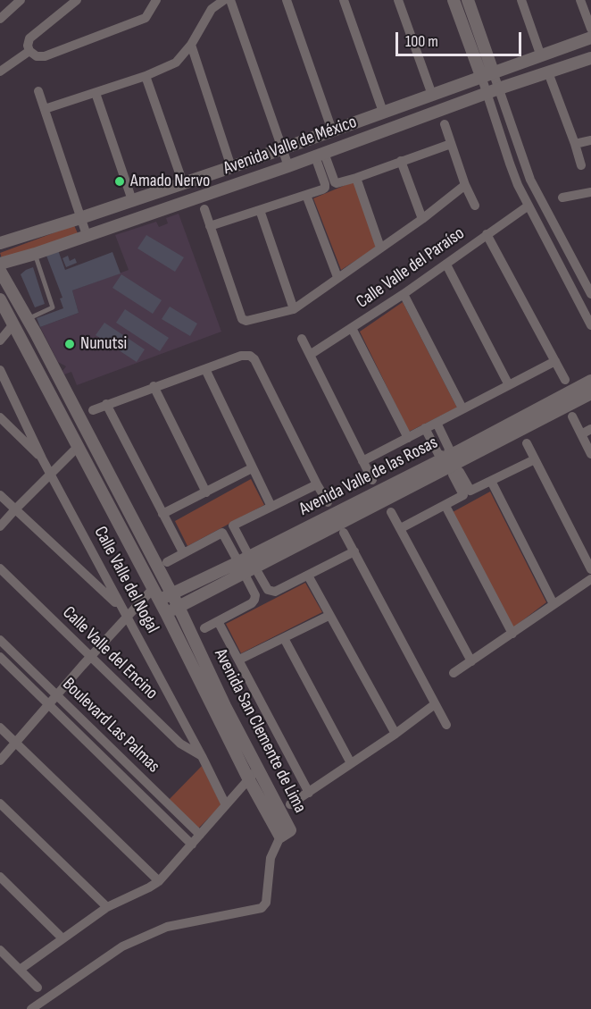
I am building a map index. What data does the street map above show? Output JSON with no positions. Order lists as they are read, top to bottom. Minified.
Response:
{"streets":{"street":["Avenida Valle de México","Calle Valle del Paraíso","Avenida Valle de las Rosas","Calle Valle del Nogal","Calle Valle del Encino","Boulevard Las Palmas","Avenida San Clemente de Lima"]},"crossings":[["Avenida Valle de las Rosas","Avenida San Clemente de Lima"],["Calle Valle del Nogal","Calle Valle del Encino"]],"places":["Amado Nervo","Nunutsi"],"scale_bar":"100 m"}
